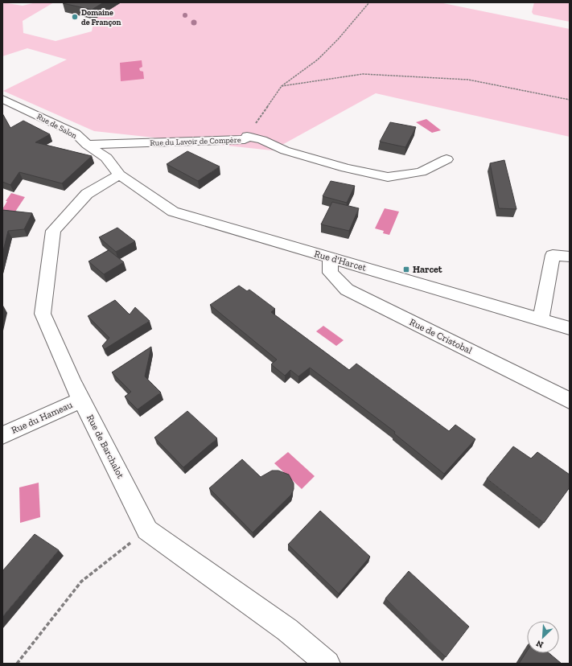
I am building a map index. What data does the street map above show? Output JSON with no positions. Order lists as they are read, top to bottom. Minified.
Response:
{"streets":{"street":["Rue de Salon","Rue du Lavoir de Compère","Rue d'Harcet","Rue de Cristobal","Rue du Hameau","Rue de Barchalot"]},"crossings":[["Rue de Salon","Rue du Lavoir de Compère"],["Rue de Salon","Rue d'Harcet"],["Rue de Salon","Rue de Barchalot"],["Rue d'Harcet","Rue de Cristobal"],["Rue d'Harcet","Rue de Barchalot"],["Rue du Hameau","Rue de Barchalot"]],"places":{"other":["Domaine de Françon"],"transit":["Harcet"]},"north":"bottom left"}
